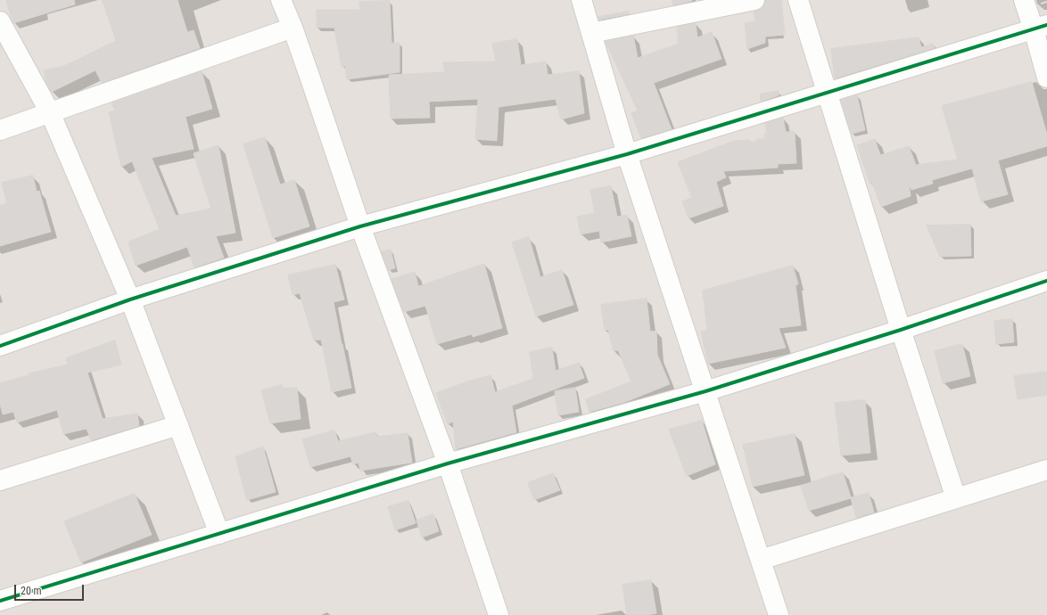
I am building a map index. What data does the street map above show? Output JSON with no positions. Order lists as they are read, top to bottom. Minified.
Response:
{"scale_bar":"20 m"}
